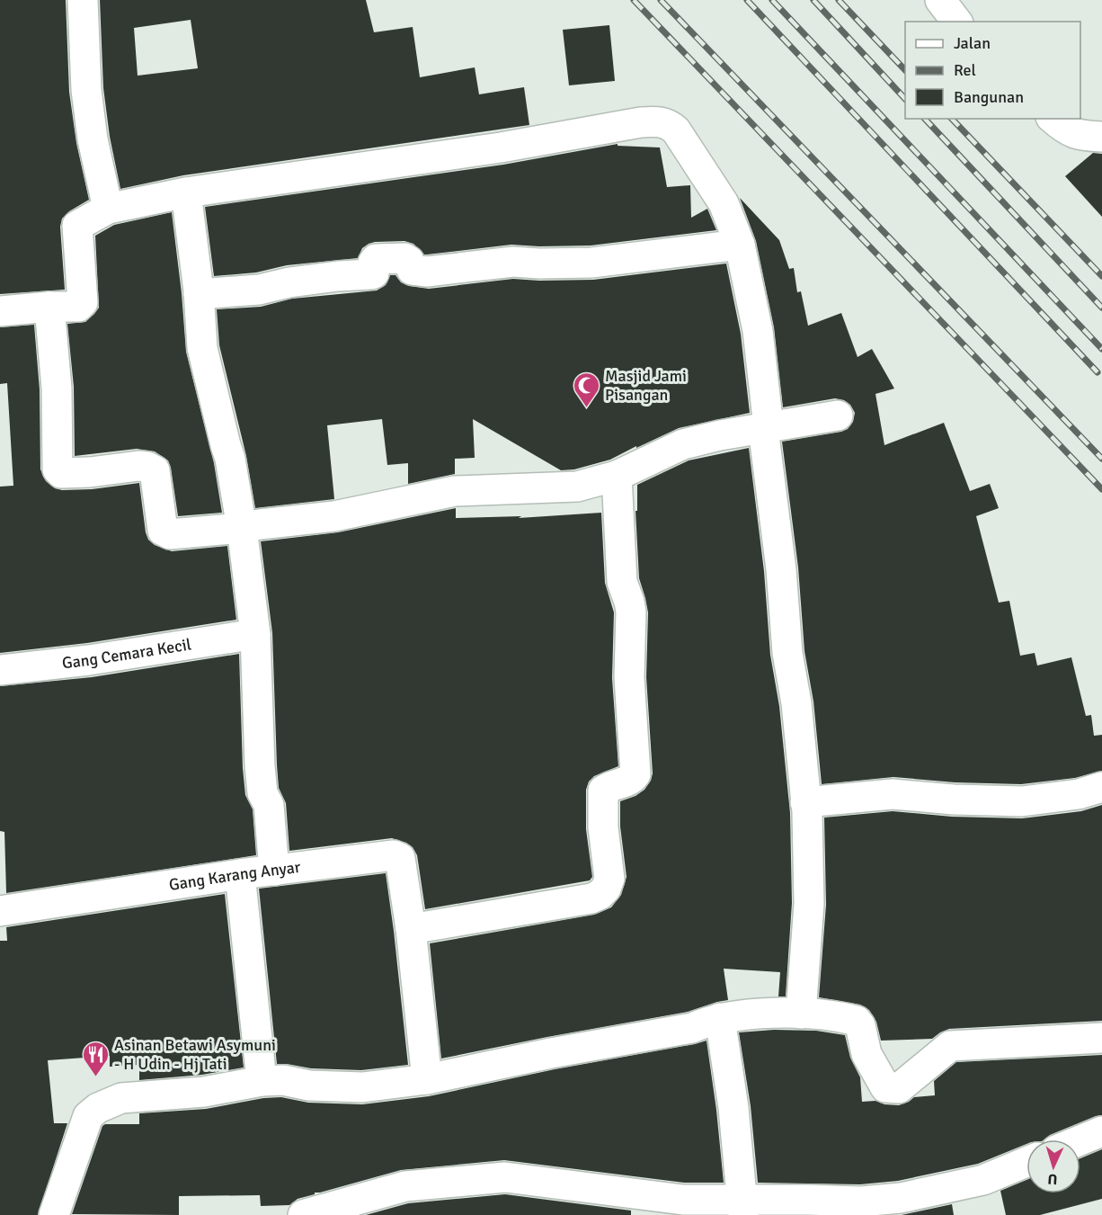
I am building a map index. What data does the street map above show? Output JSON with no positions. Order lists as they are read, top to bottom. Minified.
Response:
{"streets":{"street":["Gang Cemara Kecil","Gang Karang Anyar"]},"places":{"mosque":["Masjid Jami Pisangan"],"restaurant":["Asinan Betawi Asymuni - H Udin - Hj Tati"]},"legend":["Jalan","Rel","Bangunan"],"north":"bottom"}
